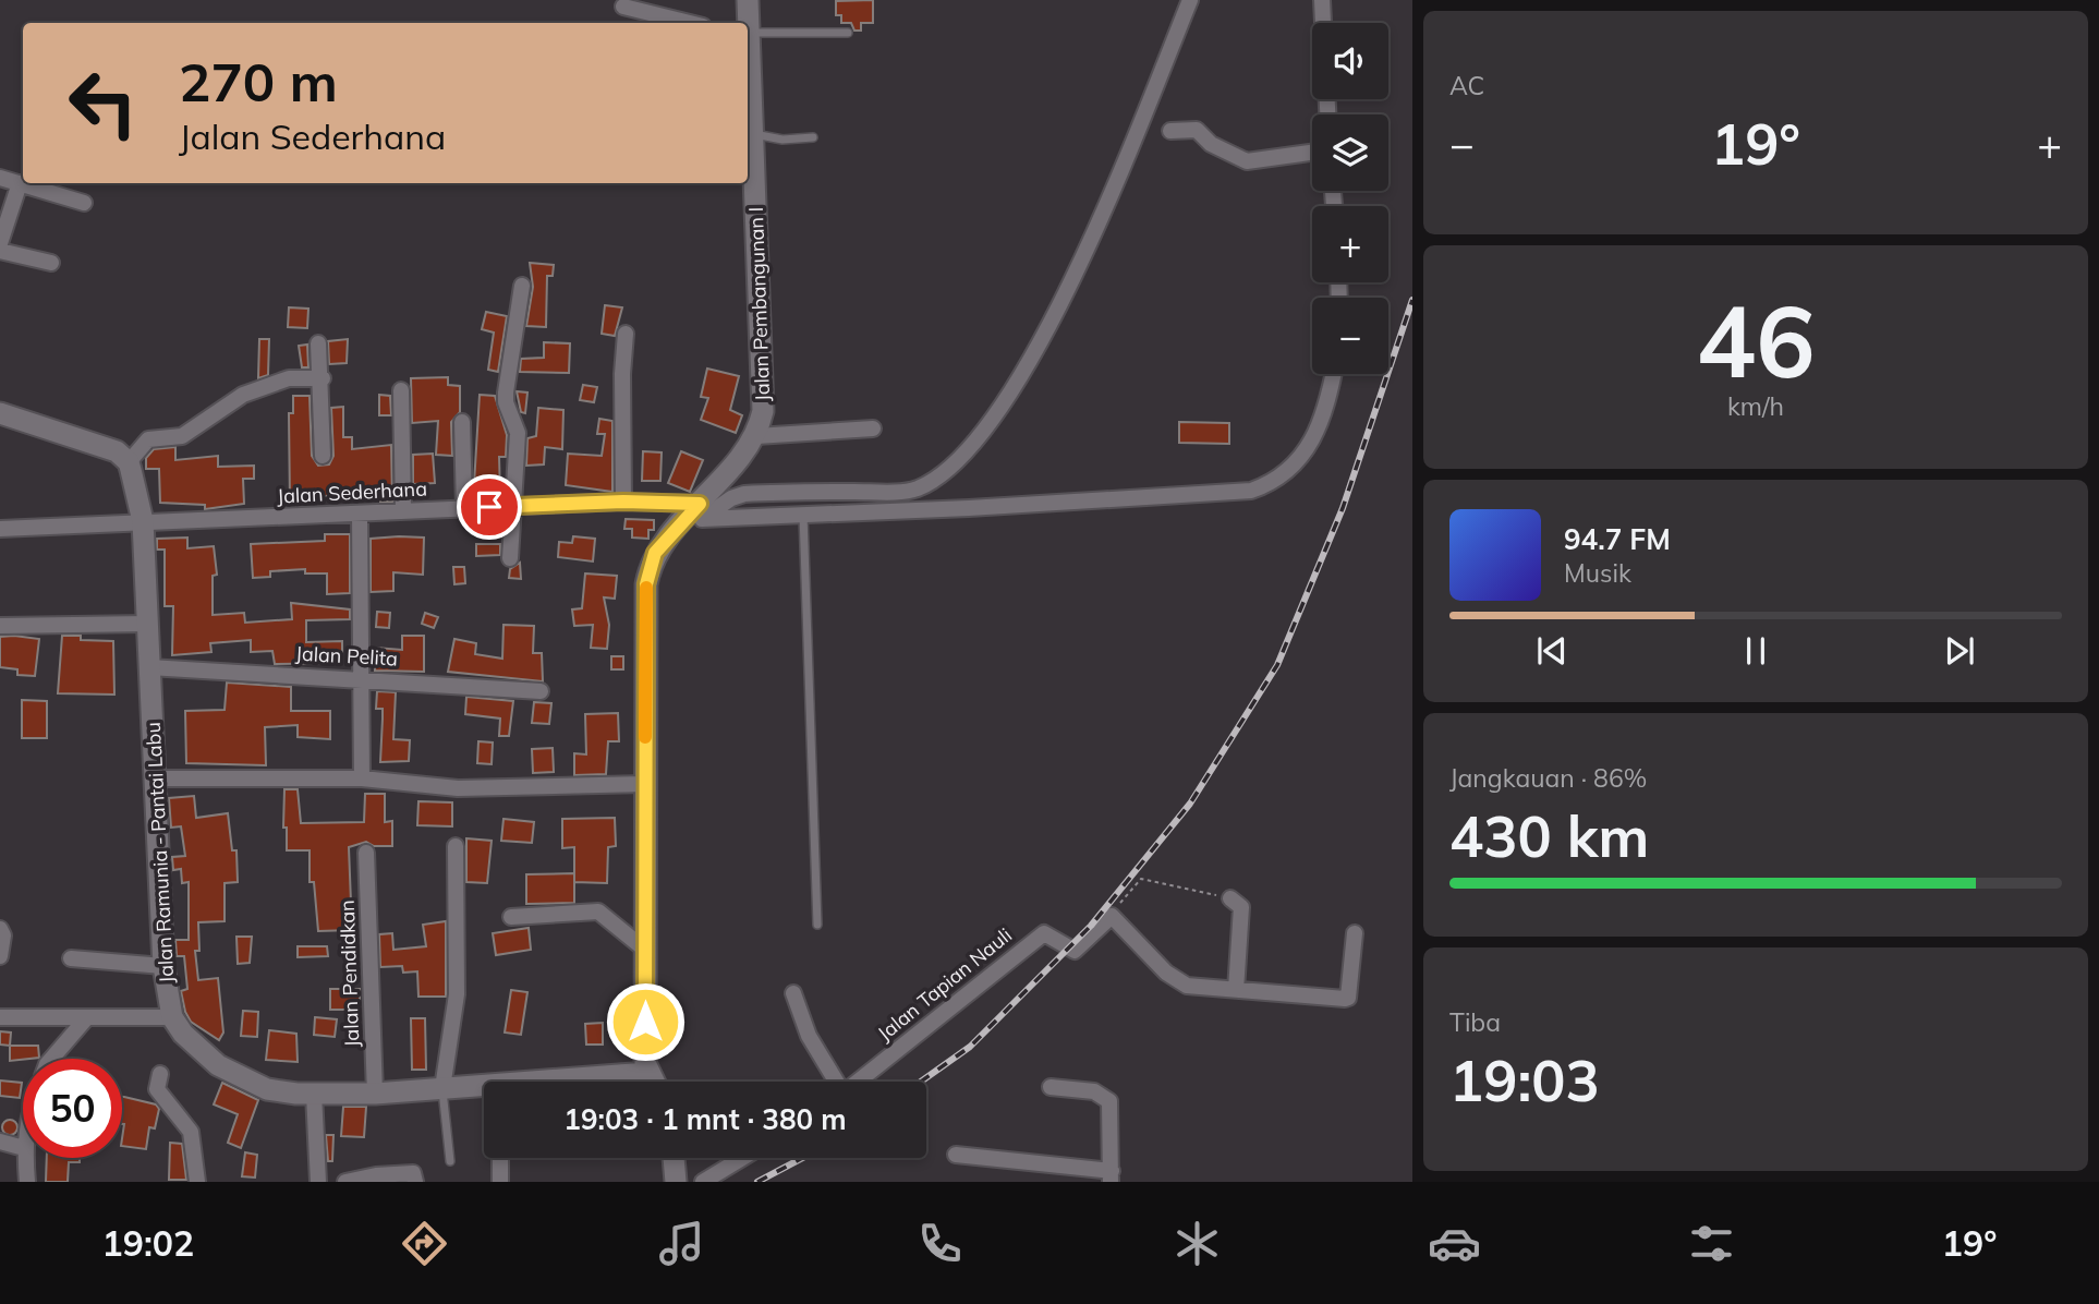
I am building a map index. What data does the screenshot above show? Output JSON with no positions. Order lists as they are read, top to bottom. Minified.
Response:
{"streets":{"main road":["Jalan Pembangunan I","Jalan Ramunia - Pantai Labu"],"street":["Jalan Sederhana","Jalan Pelita","Jalan Pendidkan","Jalan Tapian Nauli"]},"crossings":[["Jalan Pembangunan I","Jalan Sederhana"],["Jalan Sederhana","Jalan Ramunia - Pantai Labu"],["Jalan Pelita","Jalan Ramunia - Pantai Labu"]],"page":{"tile":["AC",["46","km/h"],["Jangkauan · 86%","430 km"],["Tiba","19:03"]],"map_buttons":["+","−"],"turn":["270 m","Jalan Sederhana"],"heat":["−","19°","+"],"song":["94.7 FM","Musik"],"limit":"50","trip":"19:03 · 1 mnt · 380 m","tabs":["19:02","19°"]}}
